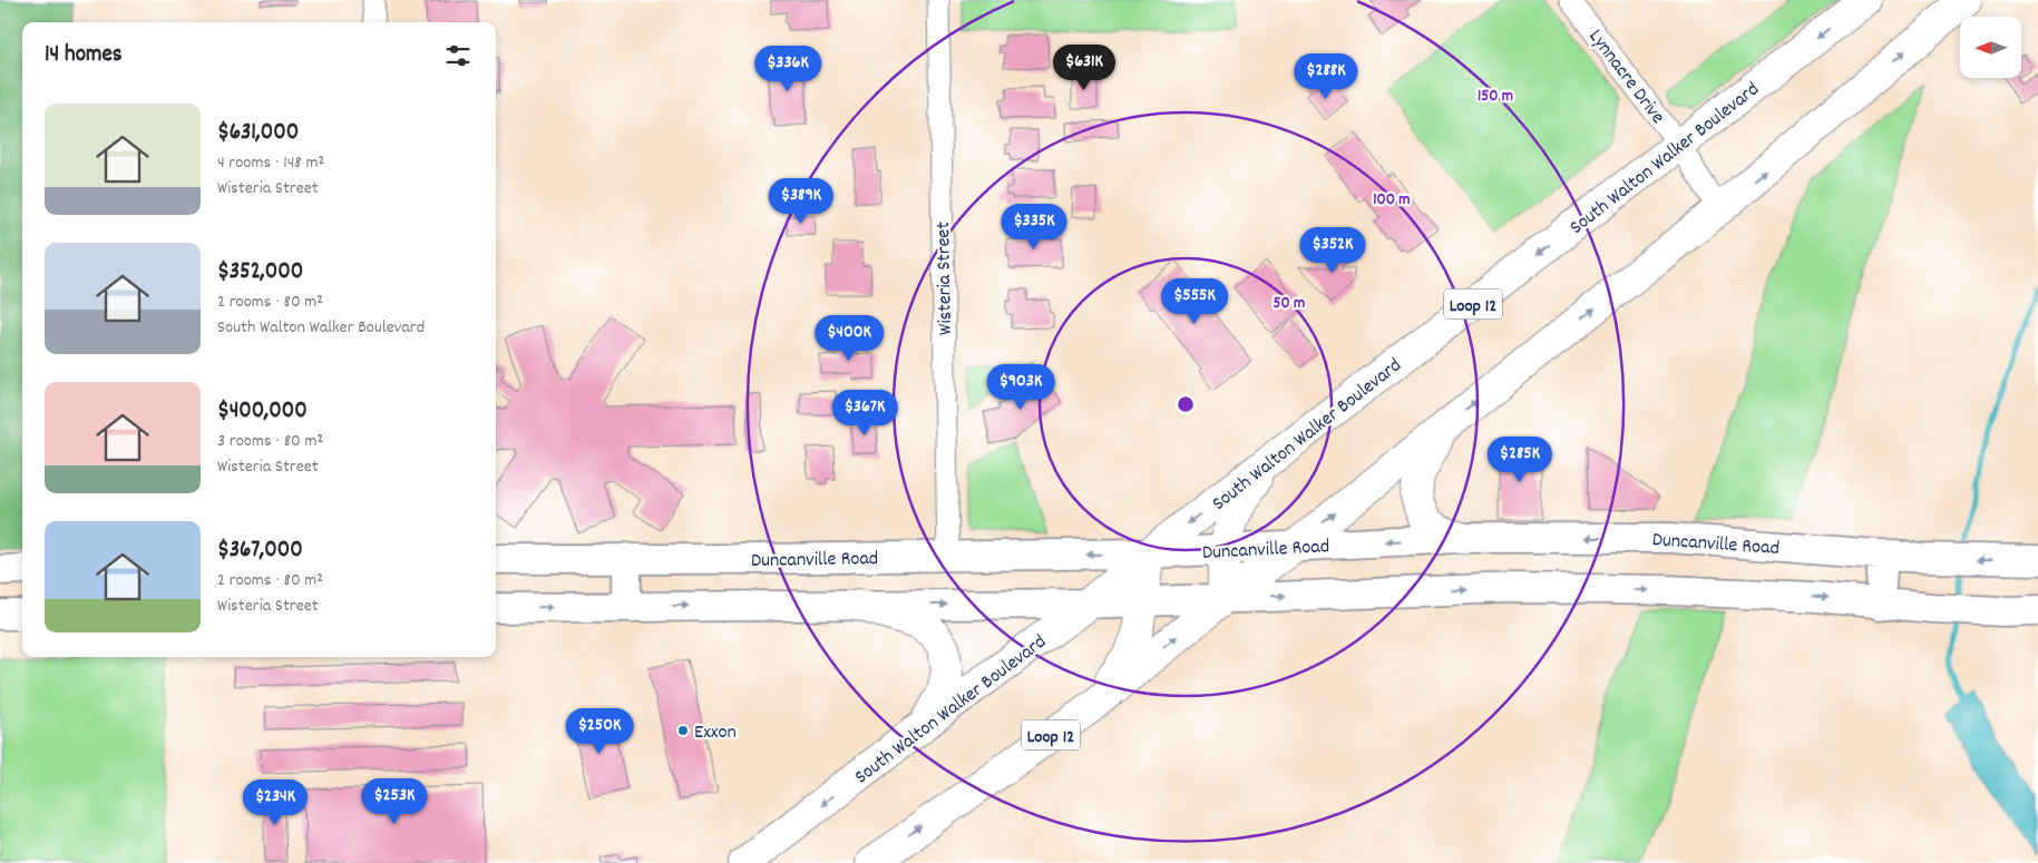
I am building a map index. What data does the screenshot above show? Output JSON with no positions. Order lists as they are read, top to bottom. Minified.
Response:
{"streets":{"main road":["South Walton Walker Boulevard","Loop 12","Duncanville Road"],"street":["Lynnacre Drive","Wisteria Street"]},"crossings":[["Lynnacre Drive","South Walton Walker Boulevard"],["Lynnacre Drive","Loop 12"],["South Walton Walker Boulevard","Duncanville Road"],["Wisteria Street","Duncanville Road"],["Loop 12","Duncanville Road"]],"places":["Exxon"],"north":"left","page":{"heading":"14 homes","price":["$631K","$336K","$288K","$389K","$335K","$352K","$555K","$400K","$903K","$367K","$285K","$250K","$253K","$234K"],"list":[{"name":"$631,000","note":"4 rooms · 148 m² · Wisteria Street"},{"name":"$352,000","note":"2 rooms · 80 m² · South Walton Walker Boulevard"},{"name":"$400,000","note":"3 rooms · 80 m² · Wisteria Street"},{"name":"$367,000","note":"2 rooms · 80 m² · Wisteria Street"}]},"rings":["150 m","100 m","50 m"]}
